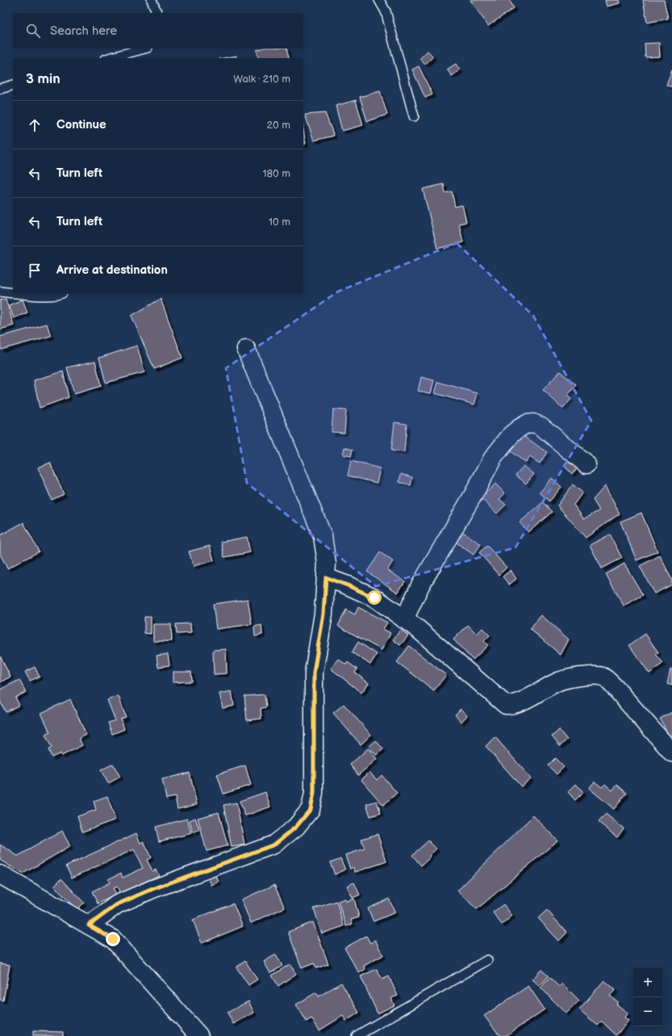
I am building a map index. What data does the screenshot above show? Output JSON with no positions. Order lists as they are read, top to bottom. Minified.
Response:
{"page":{"search":"Search here","heading":["3 min","Walk · 210 m"],"list":[["Continue","20 m"],["Turn left","180 m"],["Turn left","10 m"],"Arrive at destination"],"map_buttons":["+","−"]}}
